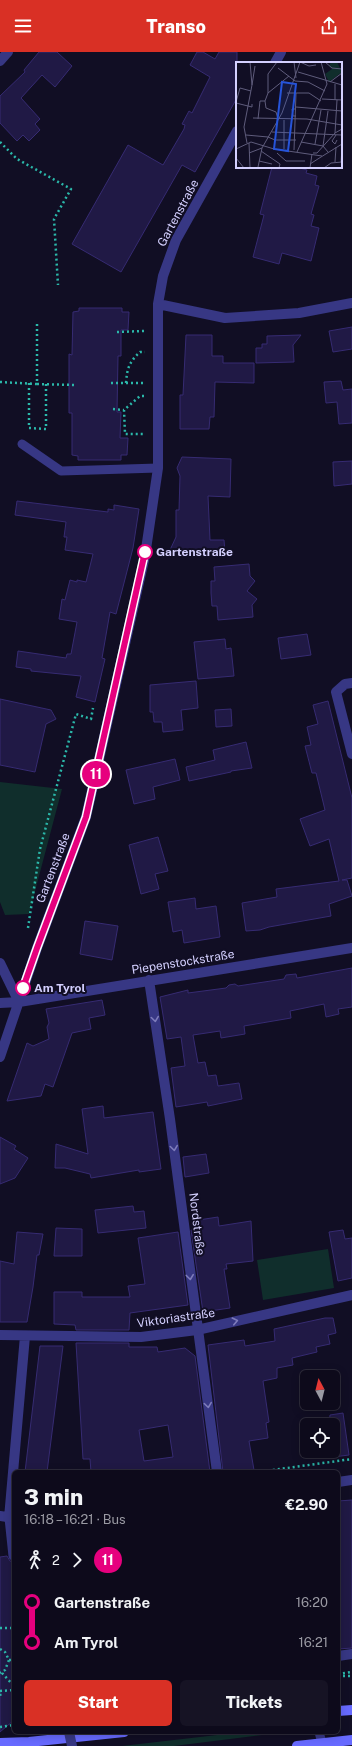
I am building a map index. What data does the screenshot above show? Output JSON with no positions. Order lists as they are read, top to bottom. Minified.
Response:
{"streets":{"street":["Gartenstraße","Piepenstockstraße","Nordstraße","Viktoriastraße"]},"crossings":[["Gartenstraße","Piepenstockstraße"],["Piepenstockstraße","Nordstraße"],["Nordstraße","Viktoriastraße"]],"one_way":["Nordstraße","Viktoriastraße"],"places":["Gartenstraße","Am Tyrol"],"lines":["bus line 11"],"north":"top","page":{"header":"Transo","on_map":"11","heading":["3 min","16:18 – 16:21 · Bus","€2.90"],"legs":["2","11"],"list":[{"name":"Gartenstraße","value":"16:20"},{"name":"Am Tyrol","value":"16:21"}],"buttons":["Start","Tickets"]}}
